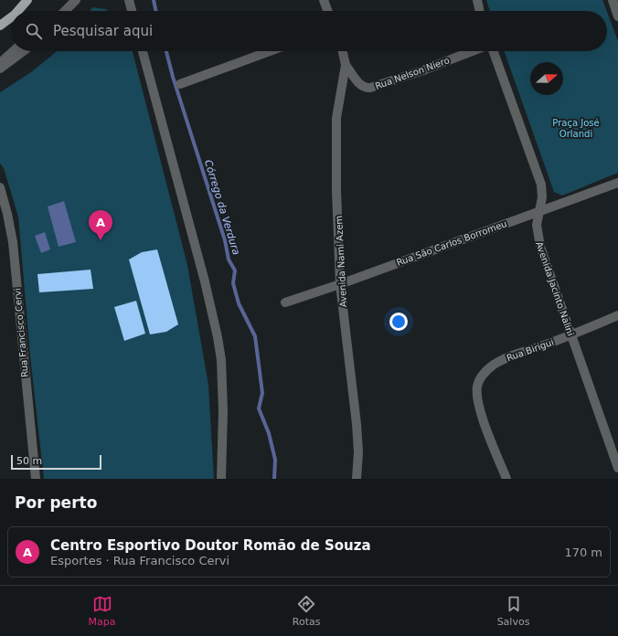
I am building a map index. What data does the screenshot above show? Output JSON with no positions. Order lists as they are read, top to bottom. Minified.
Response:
{"streets":{"street":["Rua Nelson Niero","Rua São Carlos Borromeu","Avenida Nami Azem","Avenida Jacinto Nalini","Rua Francisco Cervi","Rua Birigui"]},"crossings":[["Rua Nelson Niero","Avenida Nami Azem"],["Rua São Carlos Borromeu","Avenida Nami Azem"],["Rua São Carlos Borromeu","Avenida Jacinto Nalini"],["Avenida Jacinto Nalini","Rua Birigui"]],"water":["Córrego da Verdura"],"parks":["Praça José Orlandi"],"scale_bar":"50 m","north":"right","page":{"search":"Pesquisar aqui","pins":"A","scale":"50 m","heading":"Por perto","list":[{"mark":"A","name":"Centro Esportivo Doutor Romão de Souza","note":"Esportes · Rua Francisco Cervi","value":"170 m"}],"nav":["Mapa","Rotas","Salvos"]}}
